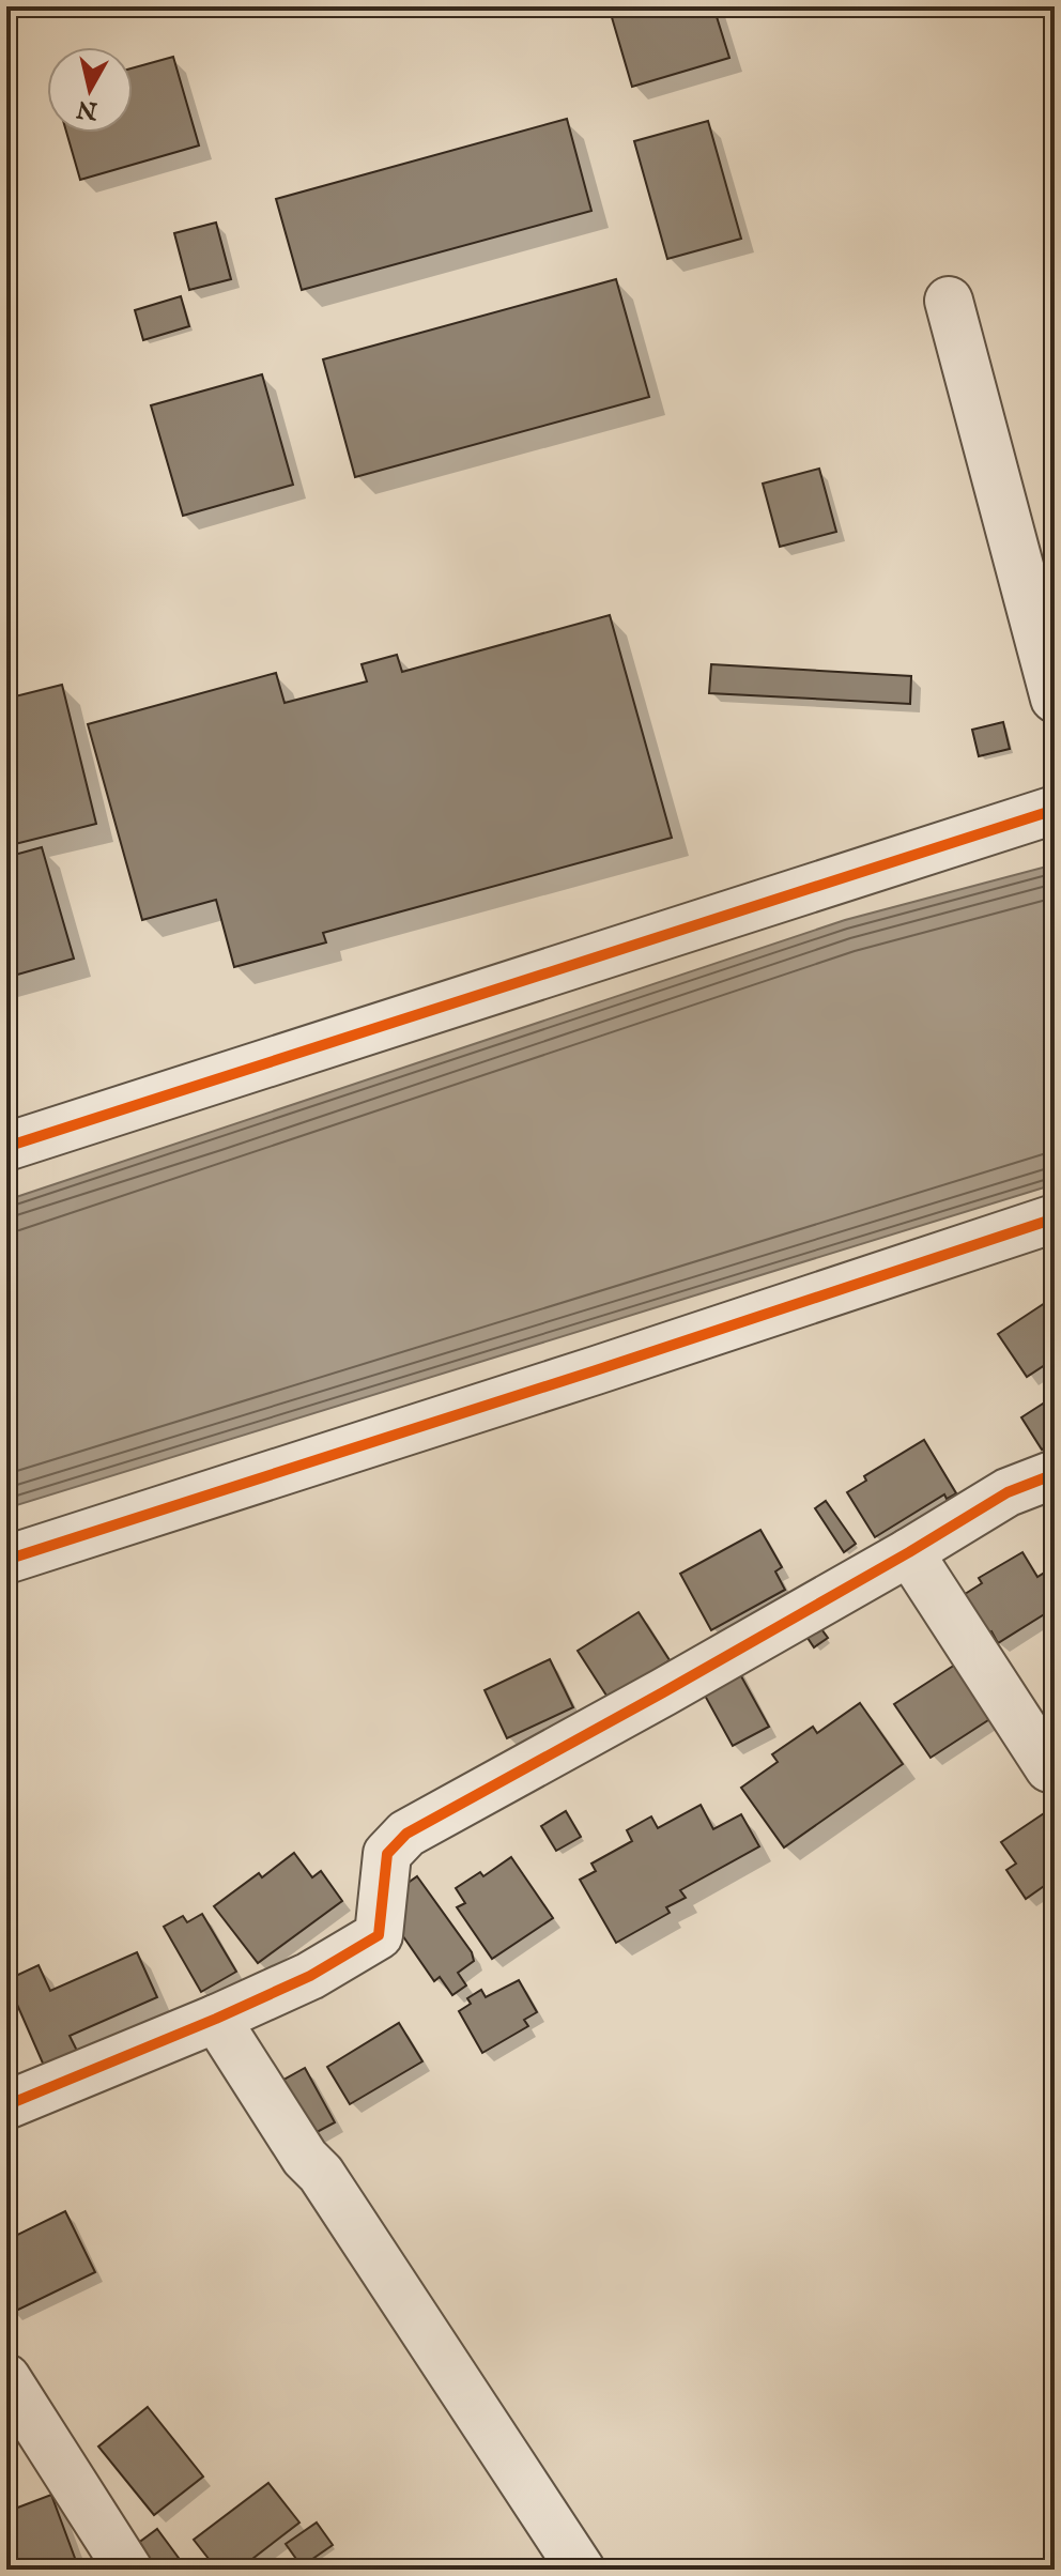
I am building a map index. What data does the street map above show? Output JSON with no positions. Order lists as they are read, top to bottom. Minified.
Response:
{"north":"bottom"}
